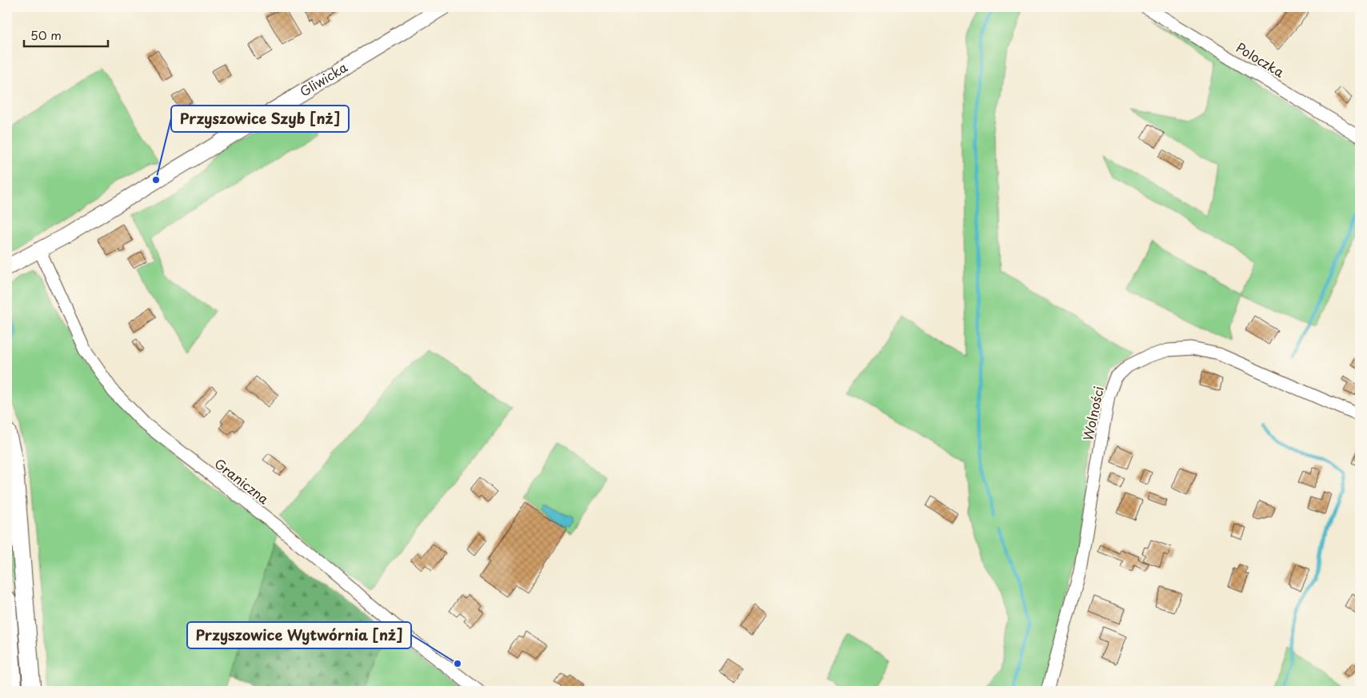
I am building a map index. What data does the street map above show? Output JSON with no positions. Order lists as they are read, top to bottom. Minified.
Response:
{"streets":{"main road":["Gliwicka"],"street":["Poloczka","Wolności","Graniczna"]},"crossings":[["Gliwicka","Graniczna"]],"places":["Przyszowice Szyb [nż]","Przyszowice Wytwórnia [nż]"],"scale_bar":"50 m"}
